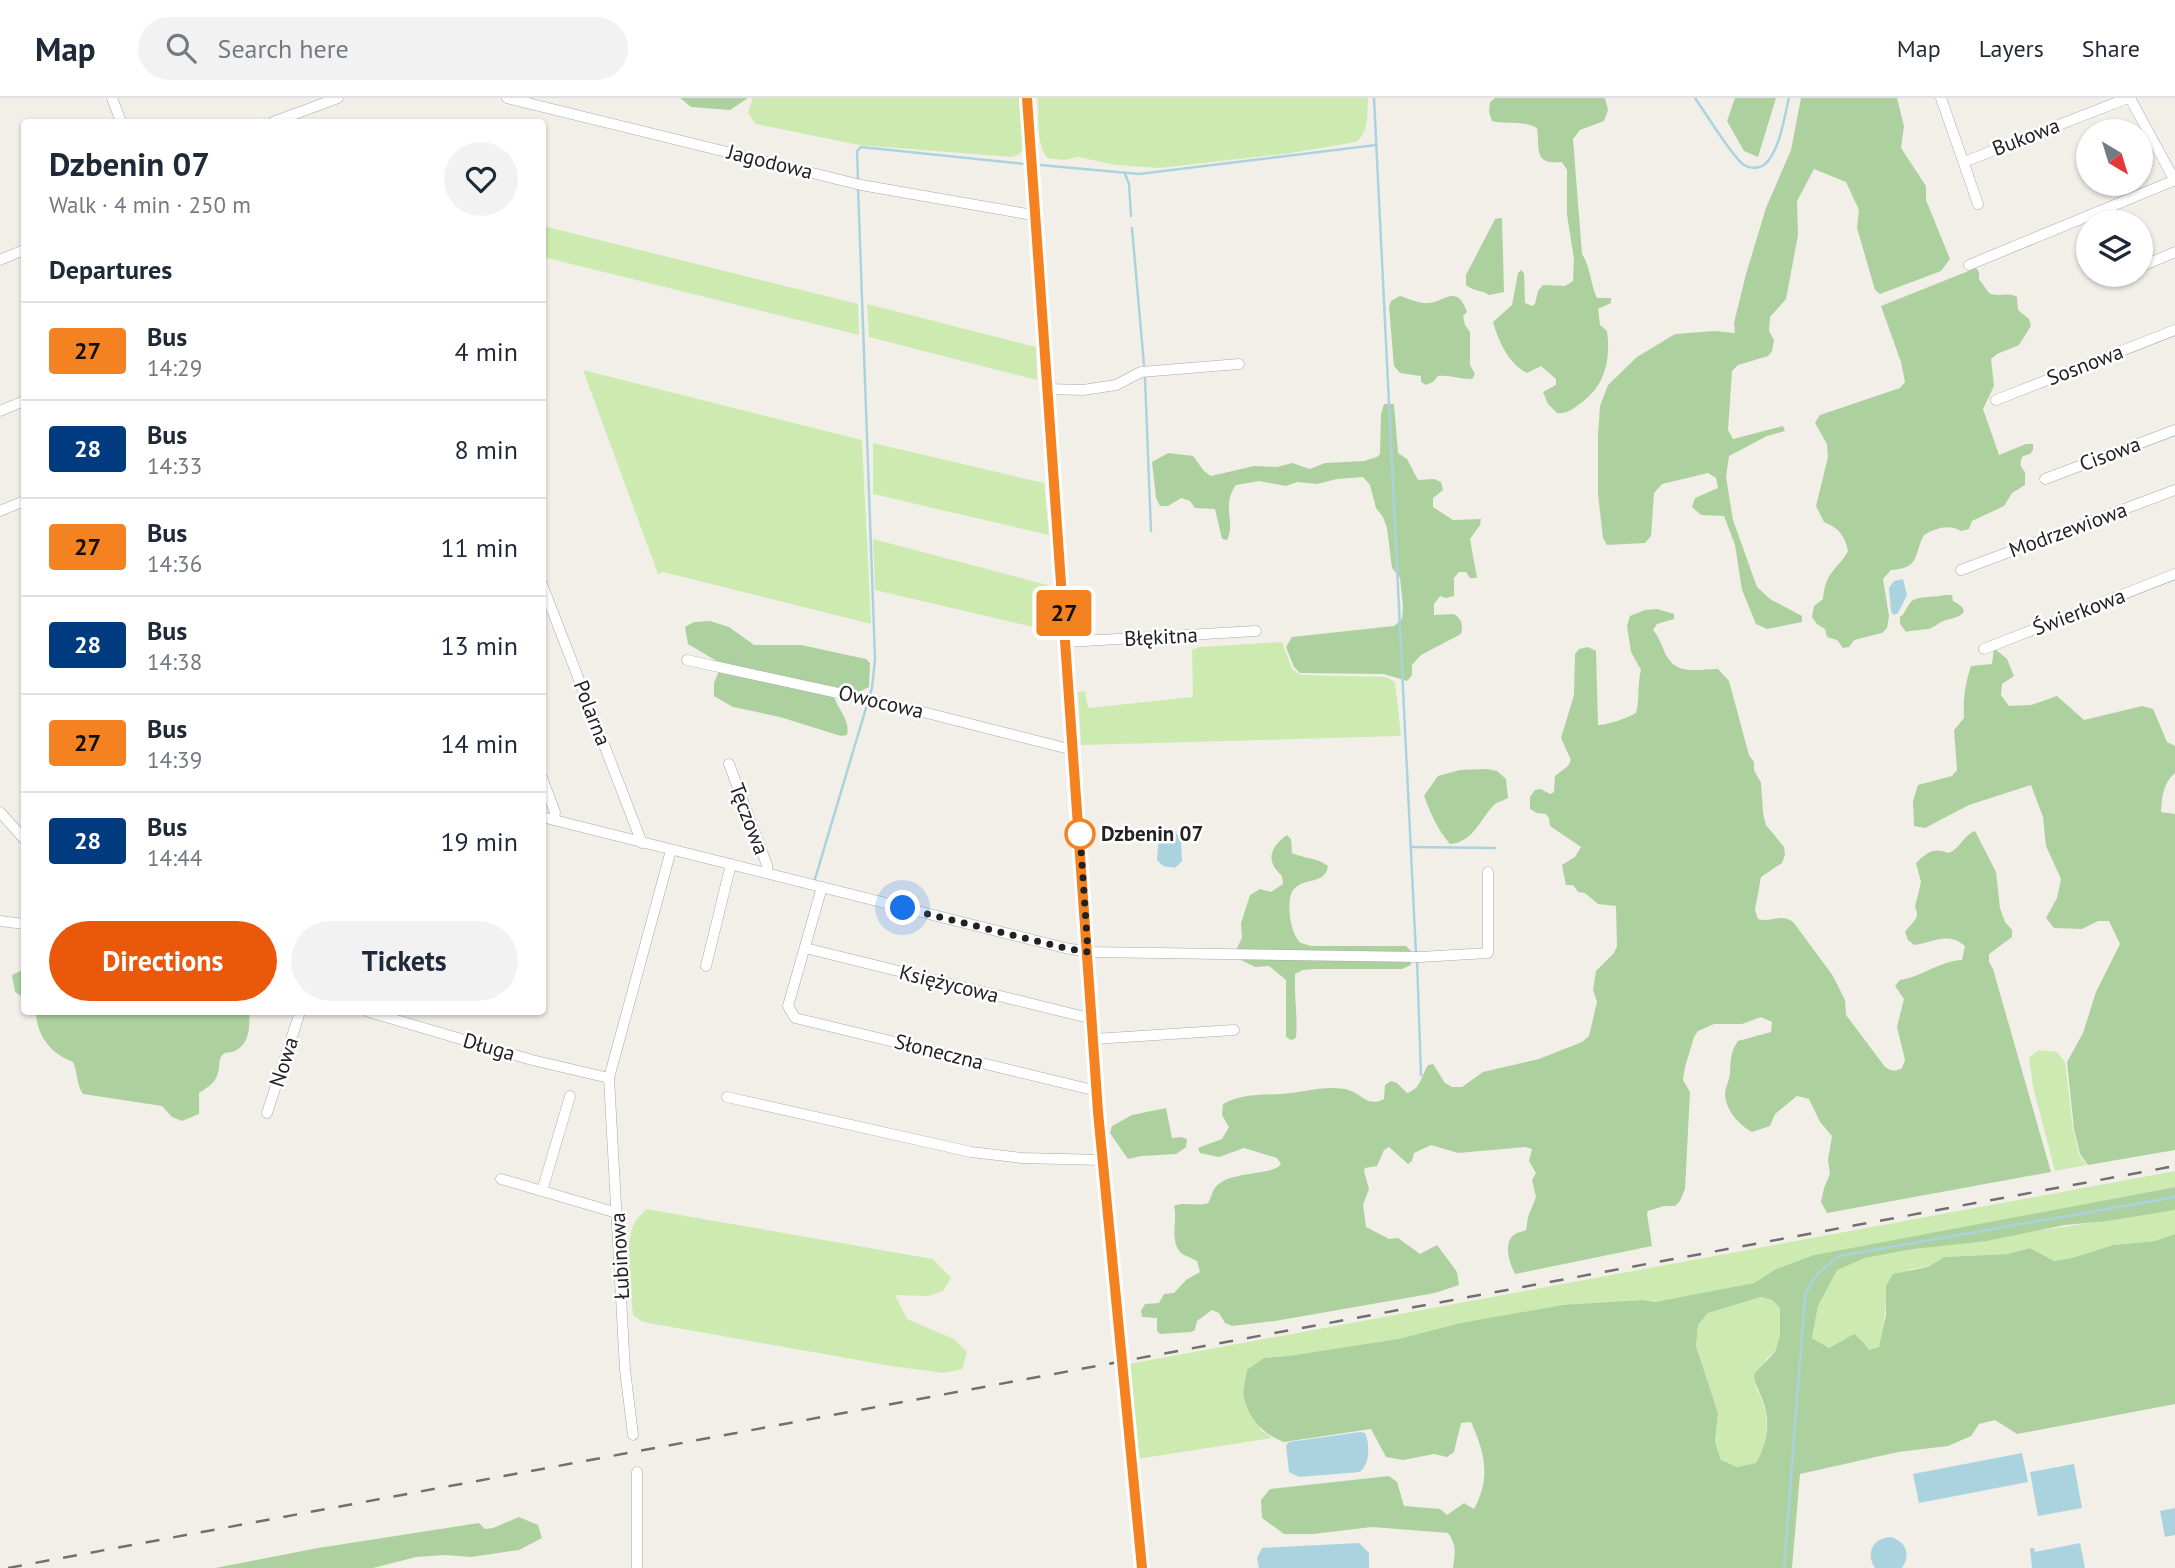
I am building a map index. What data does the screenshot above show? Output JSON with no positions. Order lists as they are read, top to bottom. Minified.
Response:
{"streets":{"street":["Bukowa","Jagodowa","Sosnowa","Cisowa","Modrzewiowa","Świerkowa","Błękitna","Owocowa","Polarna","Tęczowa","Księżycowa","Długa","Słoneczna","Nowa","Łubinowa"]},"crossings":[["Księżycowa","Słoneczna"],["Długa","Łubinowa"]],"places":["Dzbenin 07"],"lines":["bus line 27"],"north":"bottom right","page":{"header":"Map","search":"Search here","nav":["Map","Layers","Share"],"on_map":"27","heading":[["Dzbenin 07","Walk · 4 min · 250 m"],"Departures"],"list":[{"mark":"27","name":"Bus","note":"14:29","value":"4 min"},{"mark":"28","name":"Bus","note":"14:33","value":"8 min"},{"mark":"27","name":"Bus","note":"14:36","value":"11 min"},{"mark":"28","name":"Bus","note":"14:38","value":"13 min"},{"mark":"27","name":"Bus","note":"14:39","value":"14 min"},{"mark":"28","name":"Bus","note":"14:44","value":"19 min"}],"buttons":["Directions","Tickets"]}}
